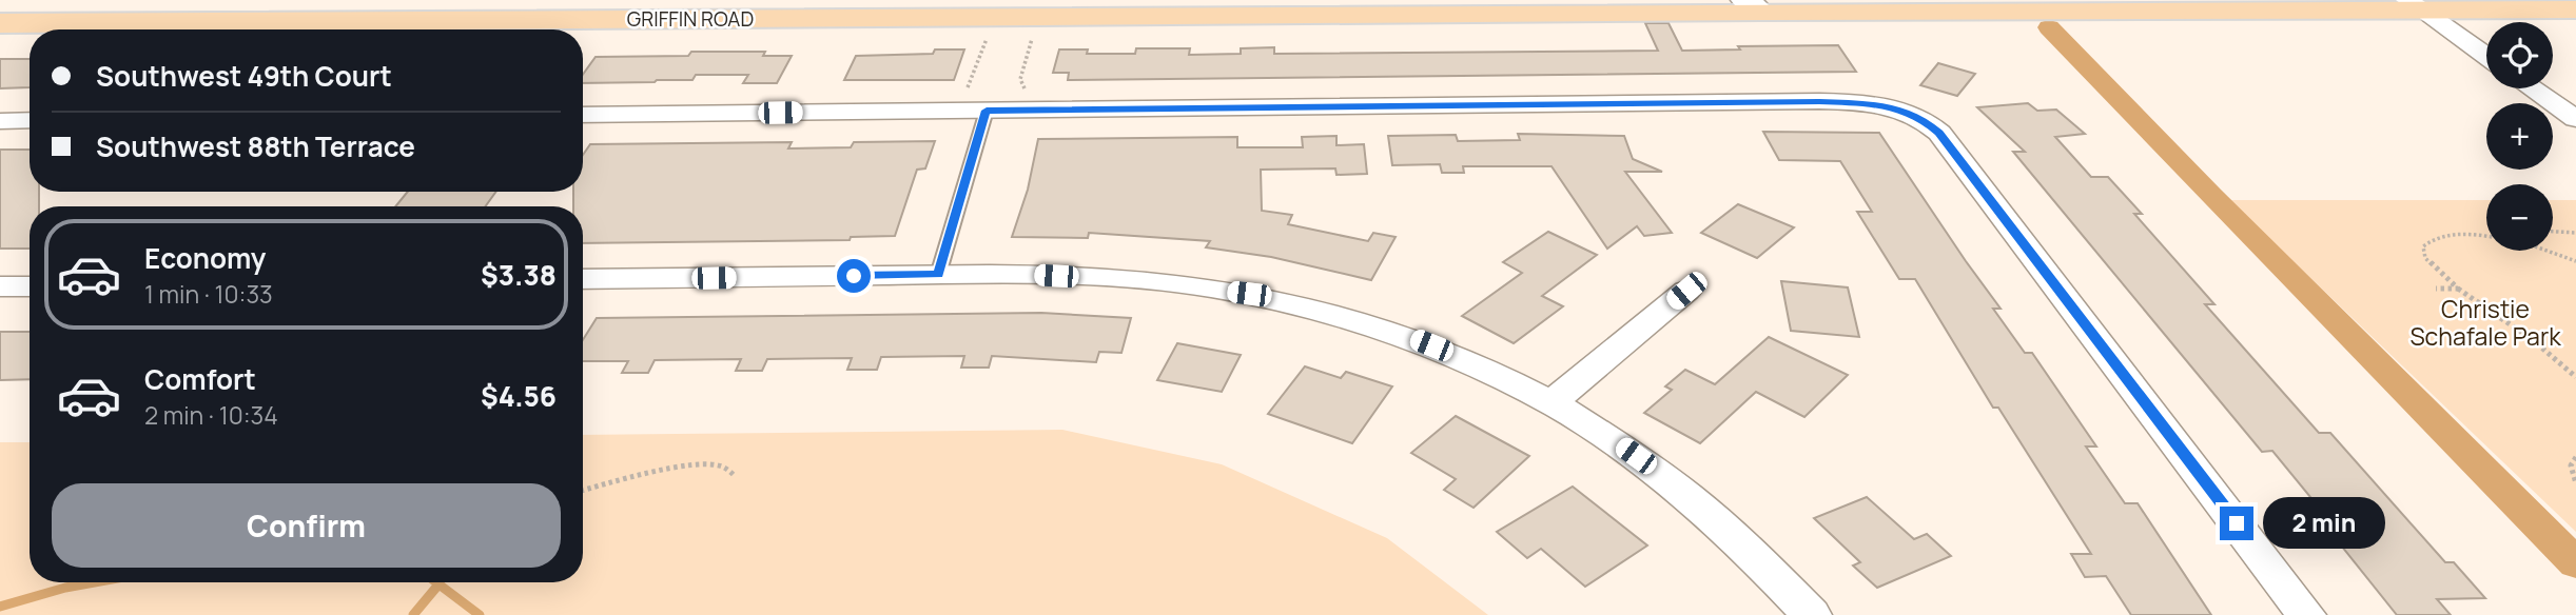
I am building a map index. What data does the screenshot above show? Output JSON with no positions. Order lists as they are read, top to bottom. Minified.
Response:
{"streets":{"main road":["GRIFFIN ROAD"]},"parks":["Christie Schafale Park"],"page":{"map_buttons":["+","−"],"banner":["Southwest 49th Court","Southwest 88th Terrace"],"list":[{"name":"Economy","note":"1 min · 10:33","value":"$3.38"},{"name":"Comfort","note":"2 min · 10:34","value":"$4.56"}],"buttons":"Confirm","bubble":"2 min"}}
